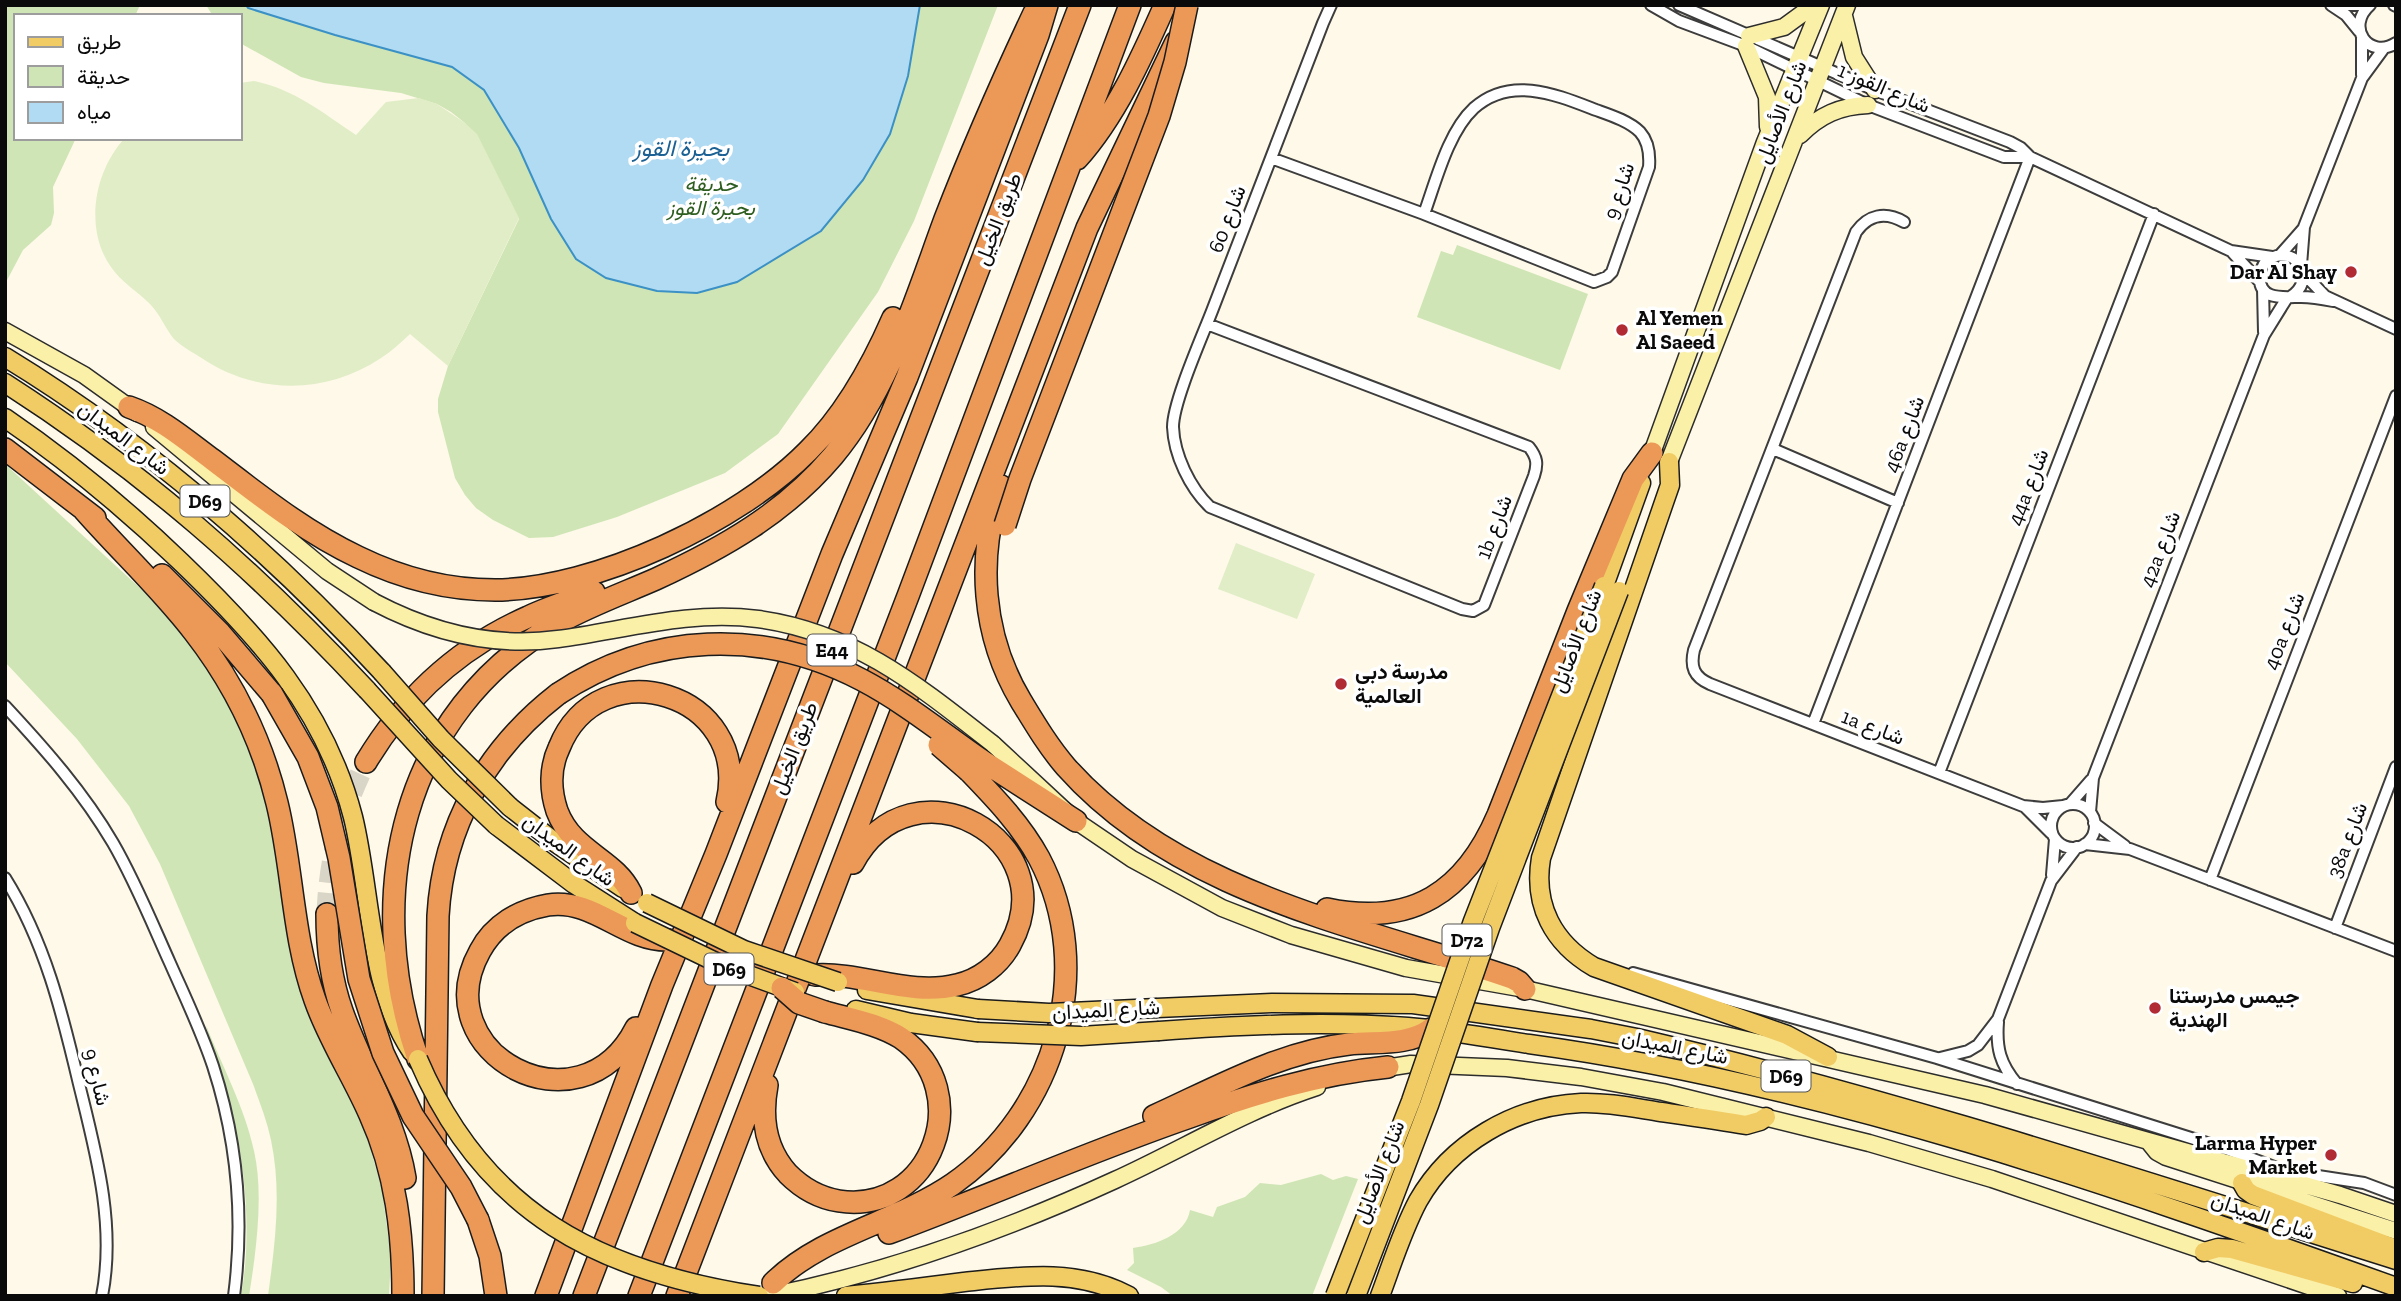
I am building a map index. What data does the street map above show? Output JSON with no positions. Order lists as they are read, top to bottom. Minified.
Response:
{"streets":{"highway":["طريق الخيل","E44"],"main road":["شارع الأصايل","شارع الميدان","D69","D72"],"street":["شارع القوز 1","شارع 9","شارع 60","46a شارع","44a شارع","1b شارع","42a شارع","40a شارع","1a شارع","38a شارع"]},"crossings":[["شارع القوز 1","شارع الأصايل"],["شارع القوز 1","46a شارع"],["شارع القوز 1","44a شارع"],["شارع القوز 1","42a شارع"],["شارع 9","شارع 60"],["شارع 60","1b شارع"],["46a شارع","1a شارع"],["44a شارع","1a شارع"],["42a شارع","1a شارع"]],"water":["بحيرة القوز"],"parks":["حديقة بحيرة القوز"],"places":["Dar Al Shay","Al Yemen Al Saeed","مدرسة دبي العالمية","جيمس مدرستنا الهندية","Larma Hyper Market"],"legend":["طريق","حديقة","مياه"]}
